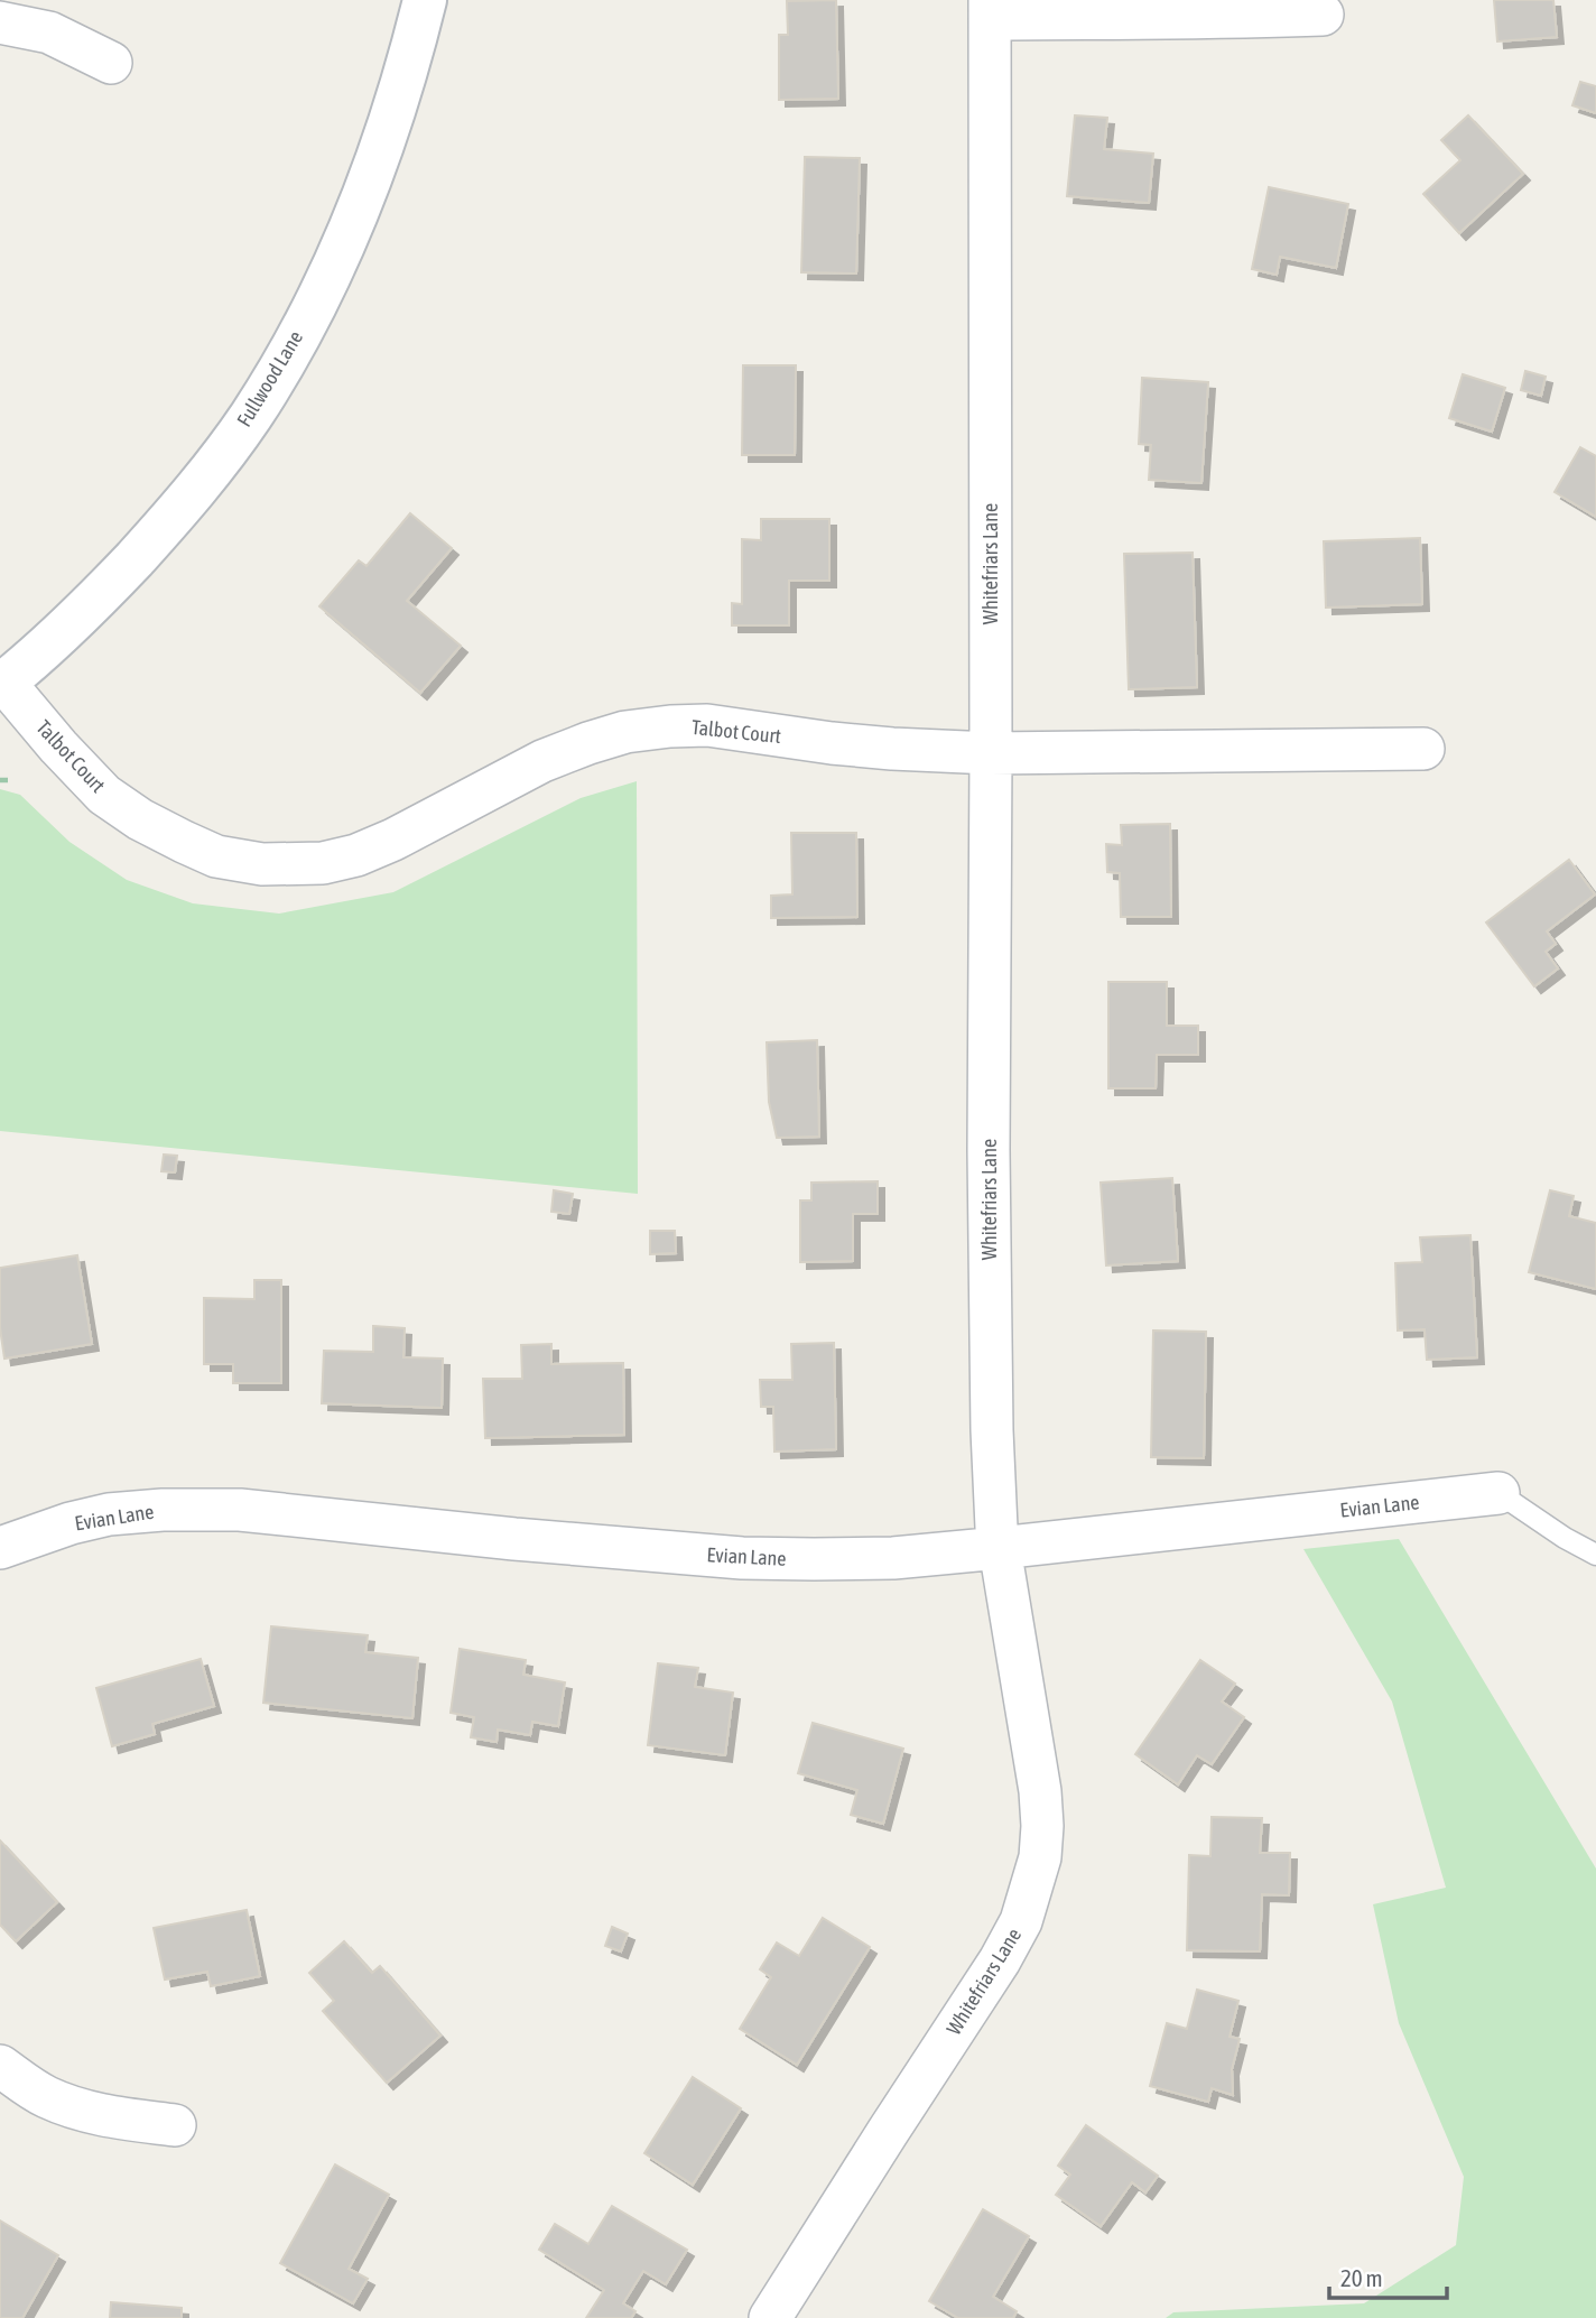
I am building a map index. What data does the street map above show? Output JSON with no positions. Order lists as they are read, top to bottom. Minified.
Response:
{"streets":{"street":["Fullwood Lane","Whitefriars Lane","Talbot Court","Evian Lane"]},"crossings":[["Fullwood Lane","Talbot Court"],["Whitefriars Lane","Talbot Court"],["Whitefriars Lane","Evian Lane"]],"scale_bar":"20 m"}
